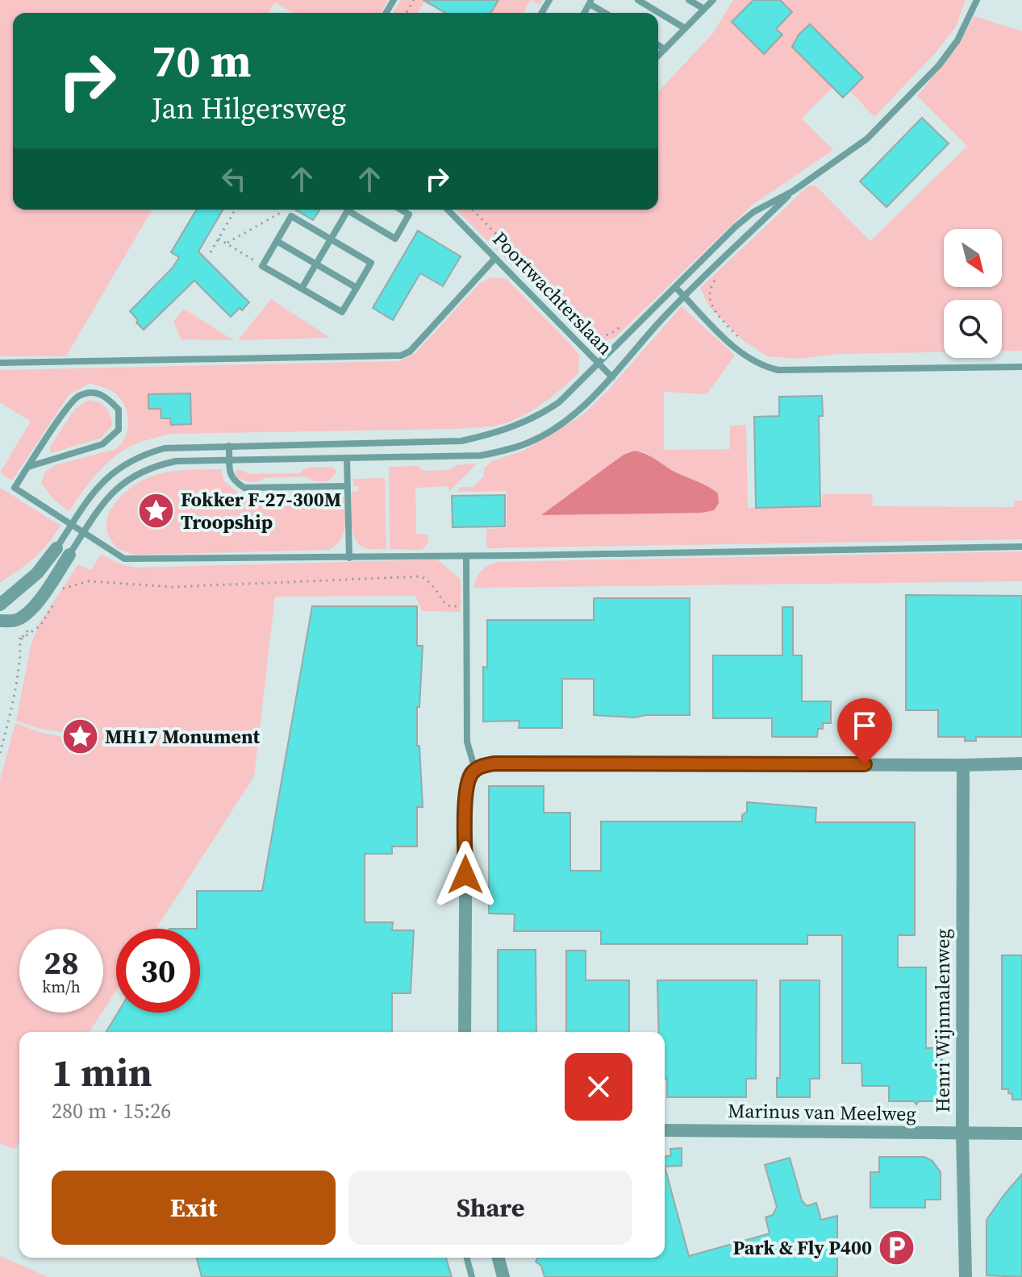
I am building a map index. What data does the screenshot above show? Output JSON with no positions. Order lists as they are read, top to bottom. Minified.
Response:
{"streets":{"street":["Henri Wijnmalenweg","Marinus van Meelweg"],"lane":["Poortwachterslaan"]},"crossings":[["Henri Wijnmalenweg","Marinus van Meelweg"]],"places":{"place":["Fokker F-27-300M Troopship","MH17 Monument"],"parking":["Park & Fly P400"]},"north":"bottom right","page":{"turn":["70 m","Jan Hilgersweg"],"speed":"28 km/h","limit":"30","heading":["1 min","280 m · 15:26"],"buttons":["Exit","Share"]}}
